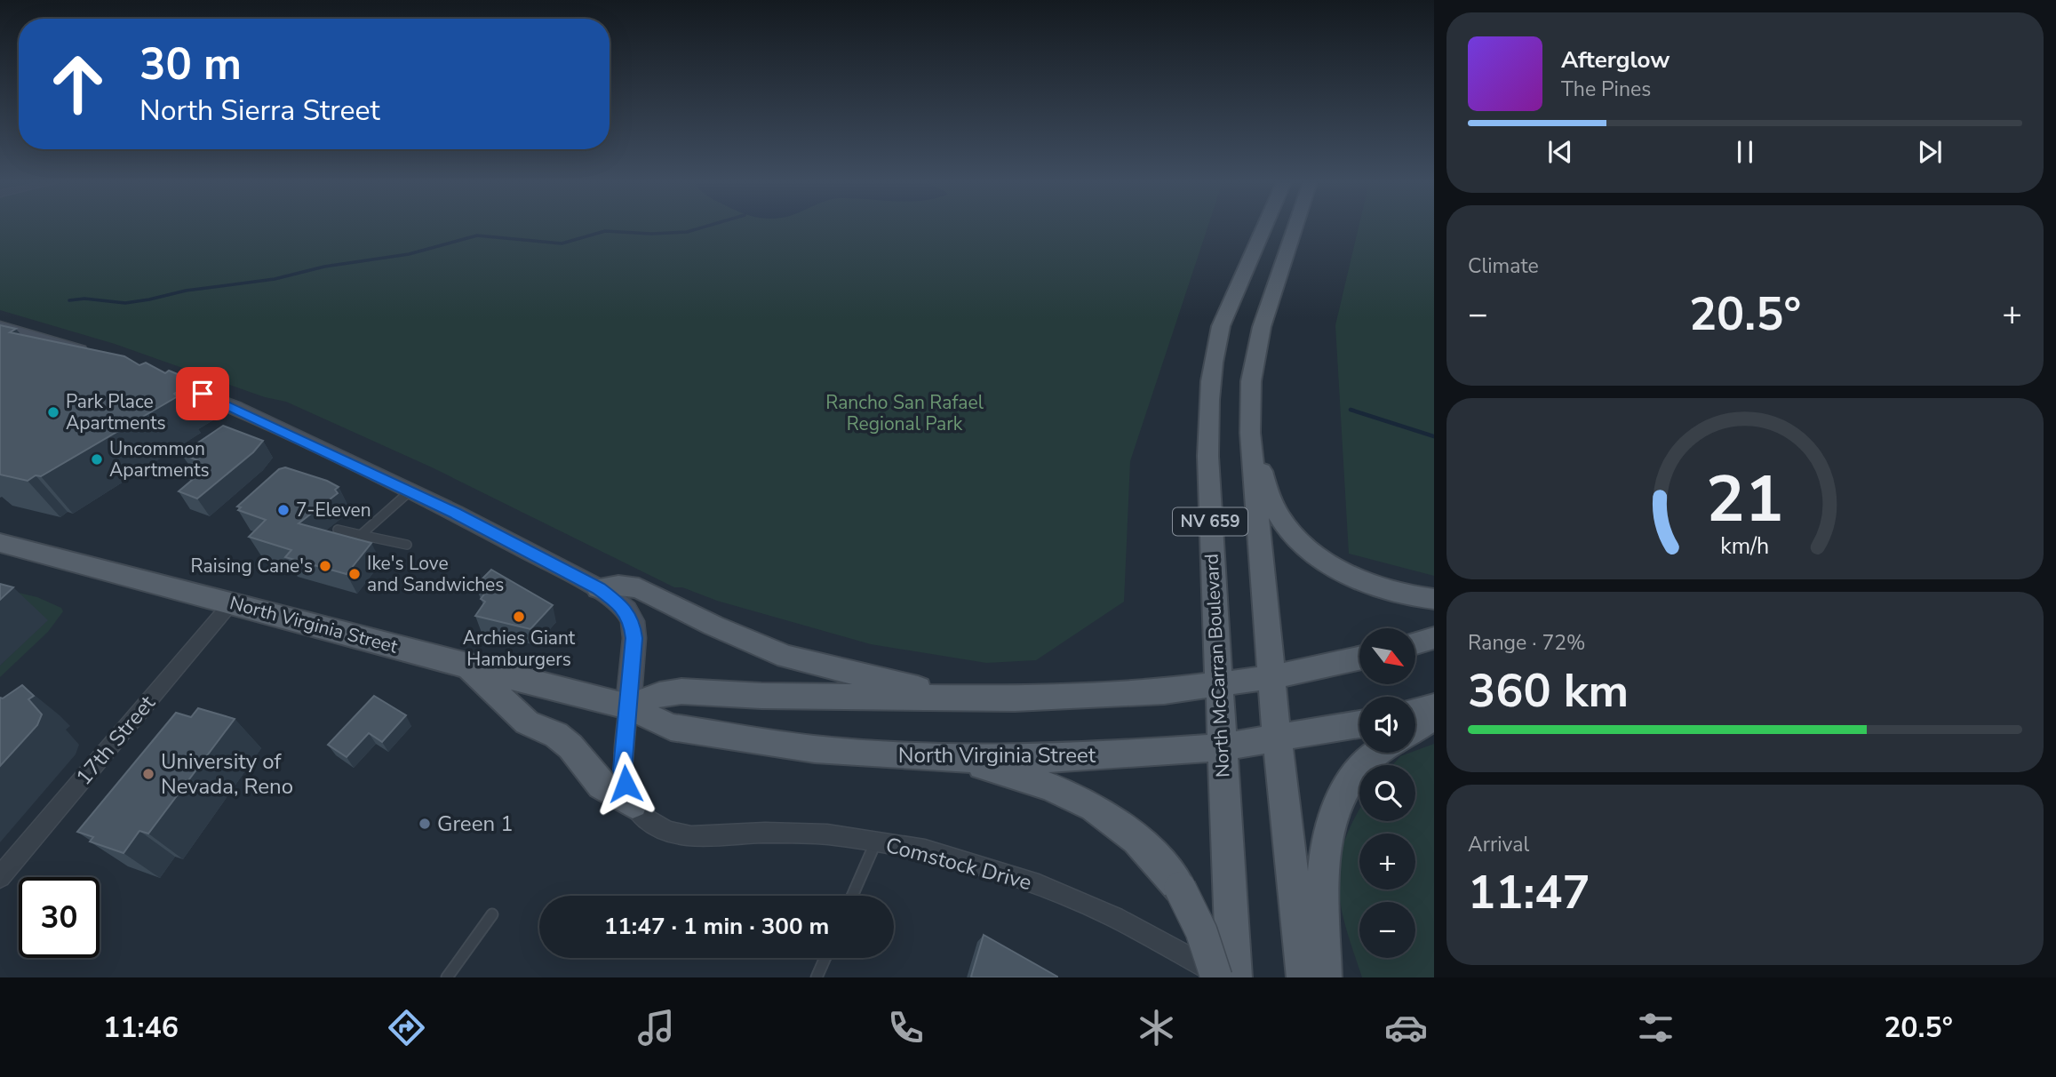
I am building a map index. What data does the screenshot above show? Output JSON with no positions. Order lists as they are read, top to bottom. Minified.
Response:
{"streets":{"main road":["NV 659","North Virginia Street","North McCarran Boulevard"],"street":["17th Street","Comstock Drive"]},"crossings":[["NV 659","North Virginia Street"],["North Virginia Street","North McCarran Boulevard"],["North Virginia Street","17th Street"]],"parks":["Rancho San Rafael Regional Park"],"places":["Park Place Apartments","Uncommon Apartments","7-Eleven","Raising Cane's","Ike's Love and Sandwiches","Archies Giant Hamburgers","University of Nevada, Reno","Green 1"],"north":"bottom right","page":{"turn":["30 m","North Sierra Street"],"song":["Afterglow","The Pines"],"tile":["Climate",["Range · 72%","360 km"],["Arrival","11:47"]],"heat":["−","20.5°","+"],"map_buttons":["+","−"],"limit":"30","trip":"11:47 · 1 min · 300 m","tabs":["11:46","20.5°"],"gauge":["21","km/h"]}}
